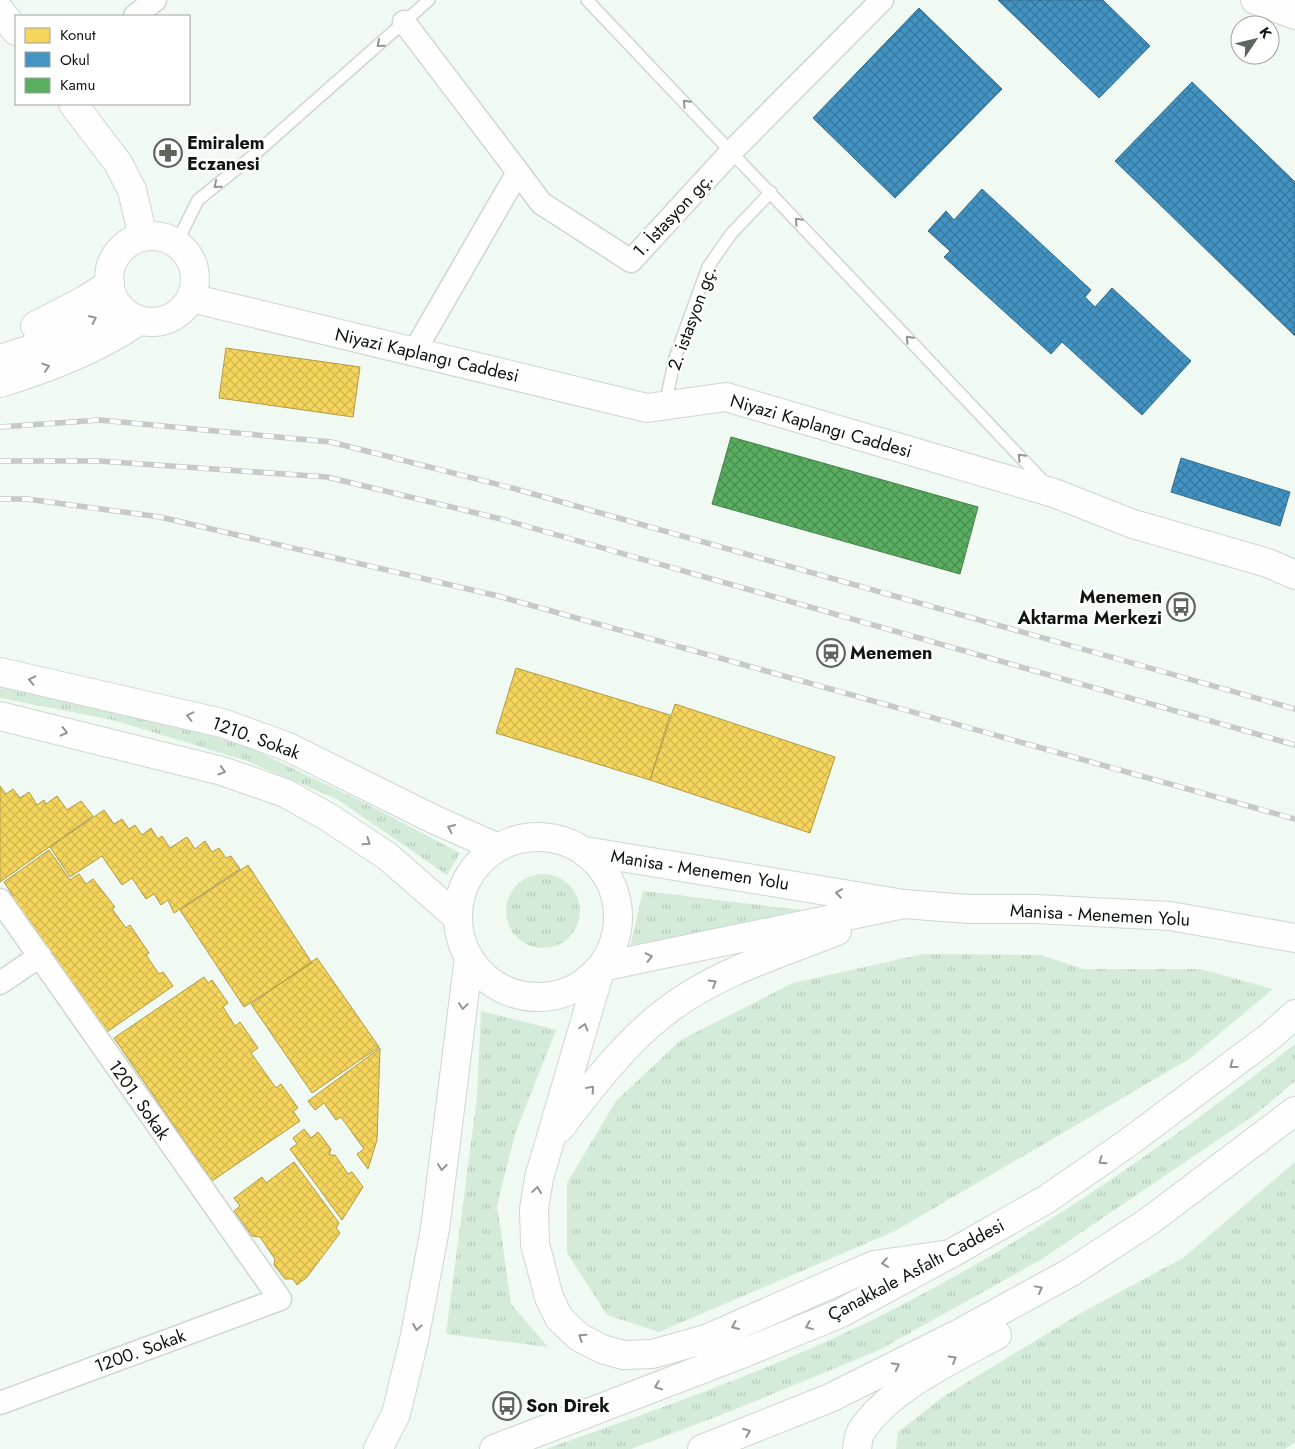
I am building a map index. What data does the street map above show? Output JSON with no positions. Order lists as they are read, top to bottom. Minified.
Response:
{"streets":{"main road":["Niyazi Kaplangı Caddesi","1210. Sokak","Manisa - Menemen Yolu","Çanakkale Asfaltı Caddesi"],"street":["1. İstasyon gç.","1201. Sokak","1200. Sokak"],"lane":["2. istasyon gç."]},"crossings":[["2. istasyon gç.","Niyazi Kaplangı Caddesi"],["1210. Sokak","Manisa - Menemen Yolu"],["1201. Sokak","1200. Sokak"]],"places":{"pharmacy":["Emiralem Eczanesi"],"bus stop":["Menemen Aktarma Merkezi","Son Direk"],"station":["Menemen"]},"legend":["Konut","Okul","Kamu"],"north":"top right"}
